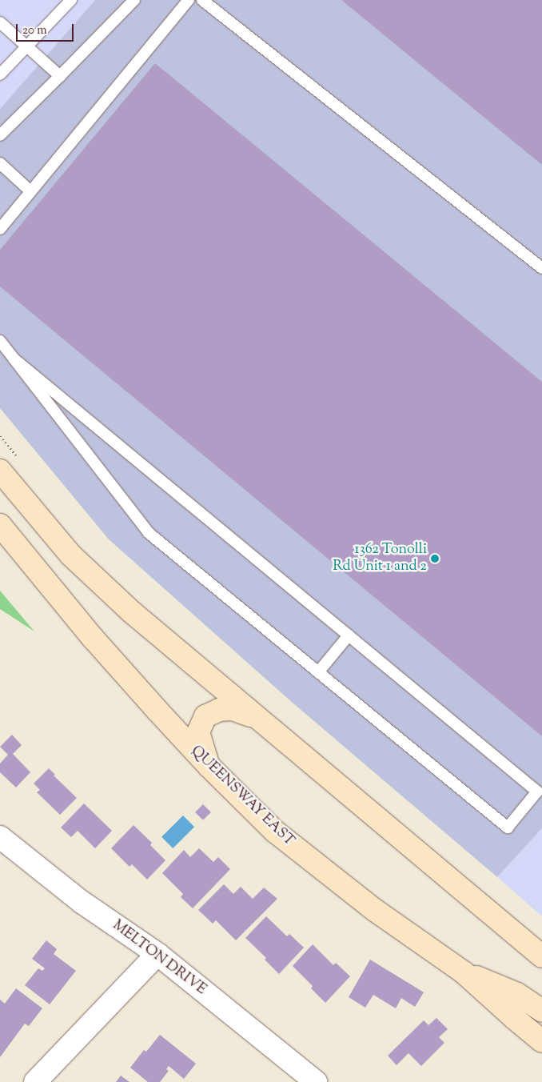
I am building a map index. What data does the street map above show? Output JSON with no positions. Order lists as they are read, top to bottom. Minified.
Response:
{"streets":{"main road":["QUEENSWAY EAST"],"street":["MELTON DRIVE"]},"places":["1362 Tonolli Rd Unit 1 and 2"],"scale_bar":"20 m"}
